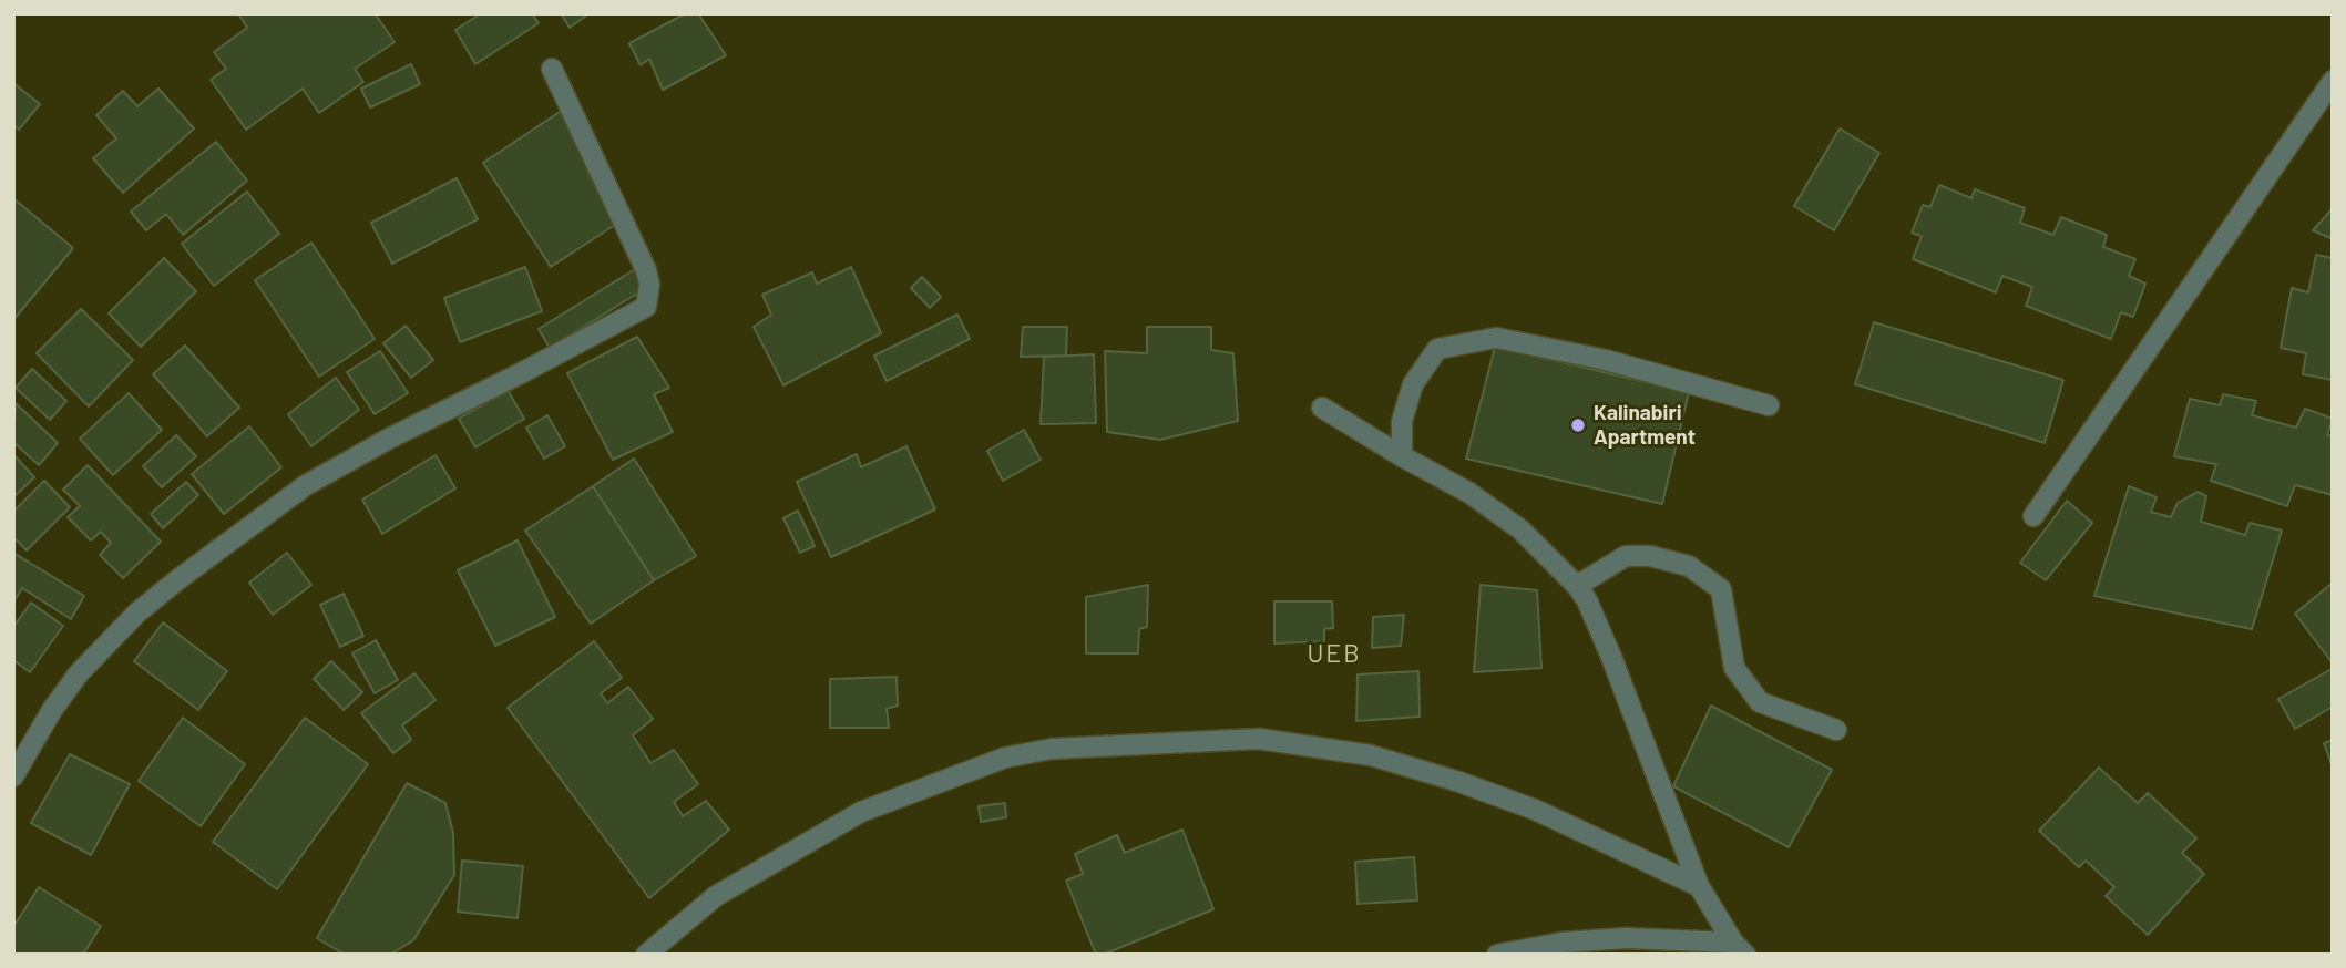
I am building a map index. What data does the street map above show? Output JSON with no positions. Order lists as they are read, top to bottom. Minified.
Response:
{"districts":["UEB"],"places":["Kalinabiri Apartment"]}
